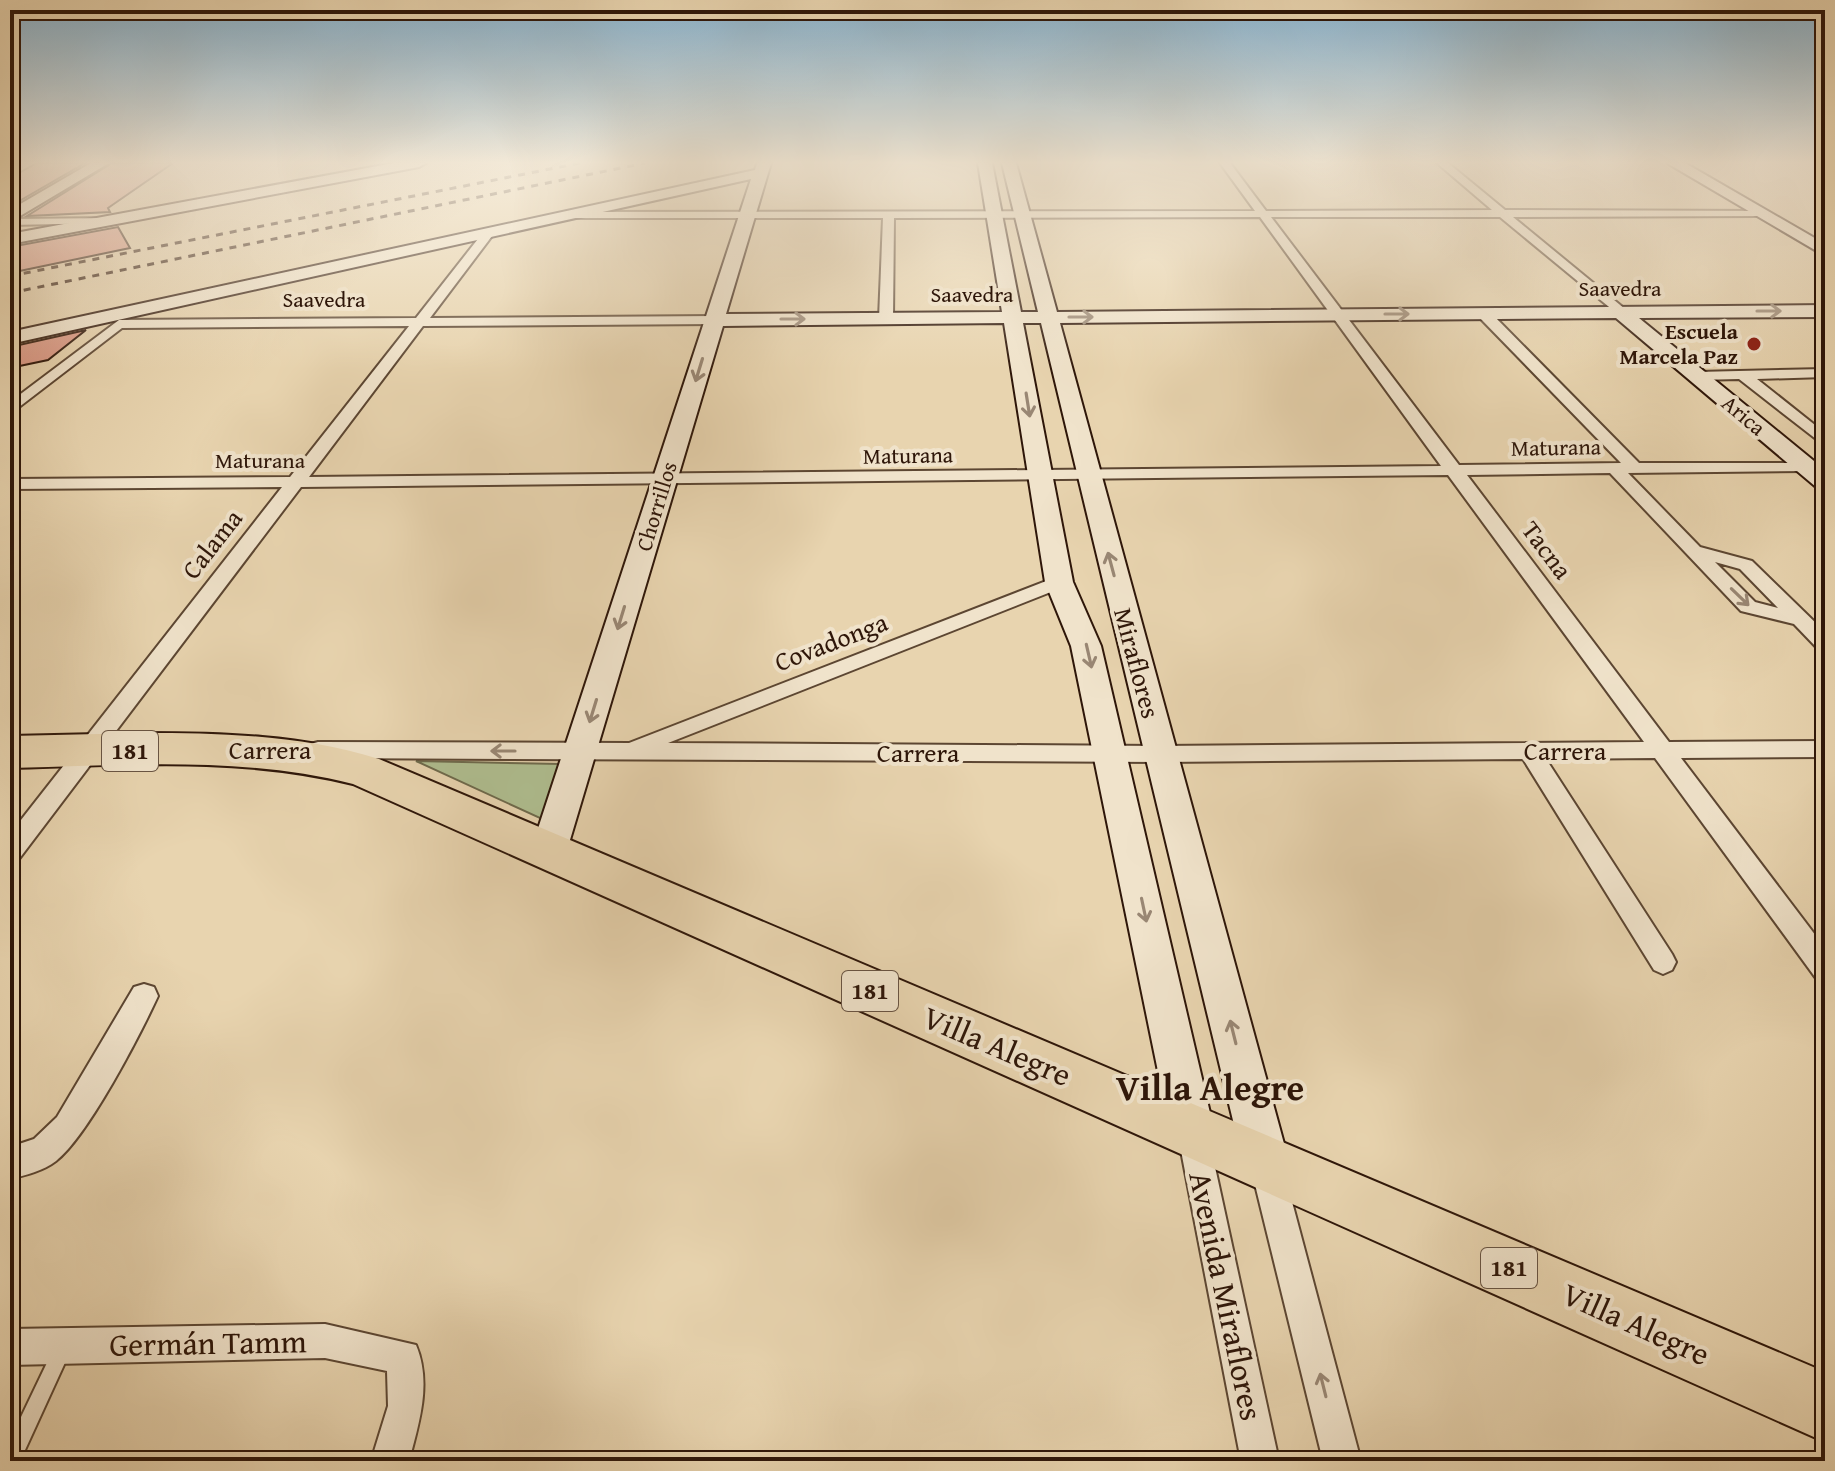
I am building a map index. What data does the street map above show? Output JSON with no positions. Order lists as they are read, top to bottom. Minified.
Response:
{"streets":{"highway":["Carrera","181","Villa Alegre"],"street":["Saavedra","Arica","Maturana","Chorrillos","Calama","Tacna","Covadonga","Miraflores","Avenida Miraflores","Germán Tamm"]},"crossings":[["Saavedra","Arica"],["Saavedra","Chorrillos"],["Saavedra","Calama"],["Saavedra","Tacna"],["Saavedra","Miraflores"],["Arica","Maturana"],["Maturana","Chorrillos"],["Maturana","Calama"],["Maturana","Tacna"],["Maturana","Miraflores"],["Chorrillos","Carrera"],["Chorrillos","Villa Alegre"],["Calama","Carrera"],["Tacna","Carrera"],["Covadonga","Miraflores"],["Covadonga","Carrera"],["Miraflores","Carrera"],["Miraflores","Villa Alegre"],["Miraflores","Avenida Miraflores"],["Carrera","Villa Alegre"],["Villa Alegre","Avenida Miraflores"]],"one_way":["Saavedra","Chorrillos"],"districts":["Villa Alegre"],"places":["Escuela Marcela Paz"]}
